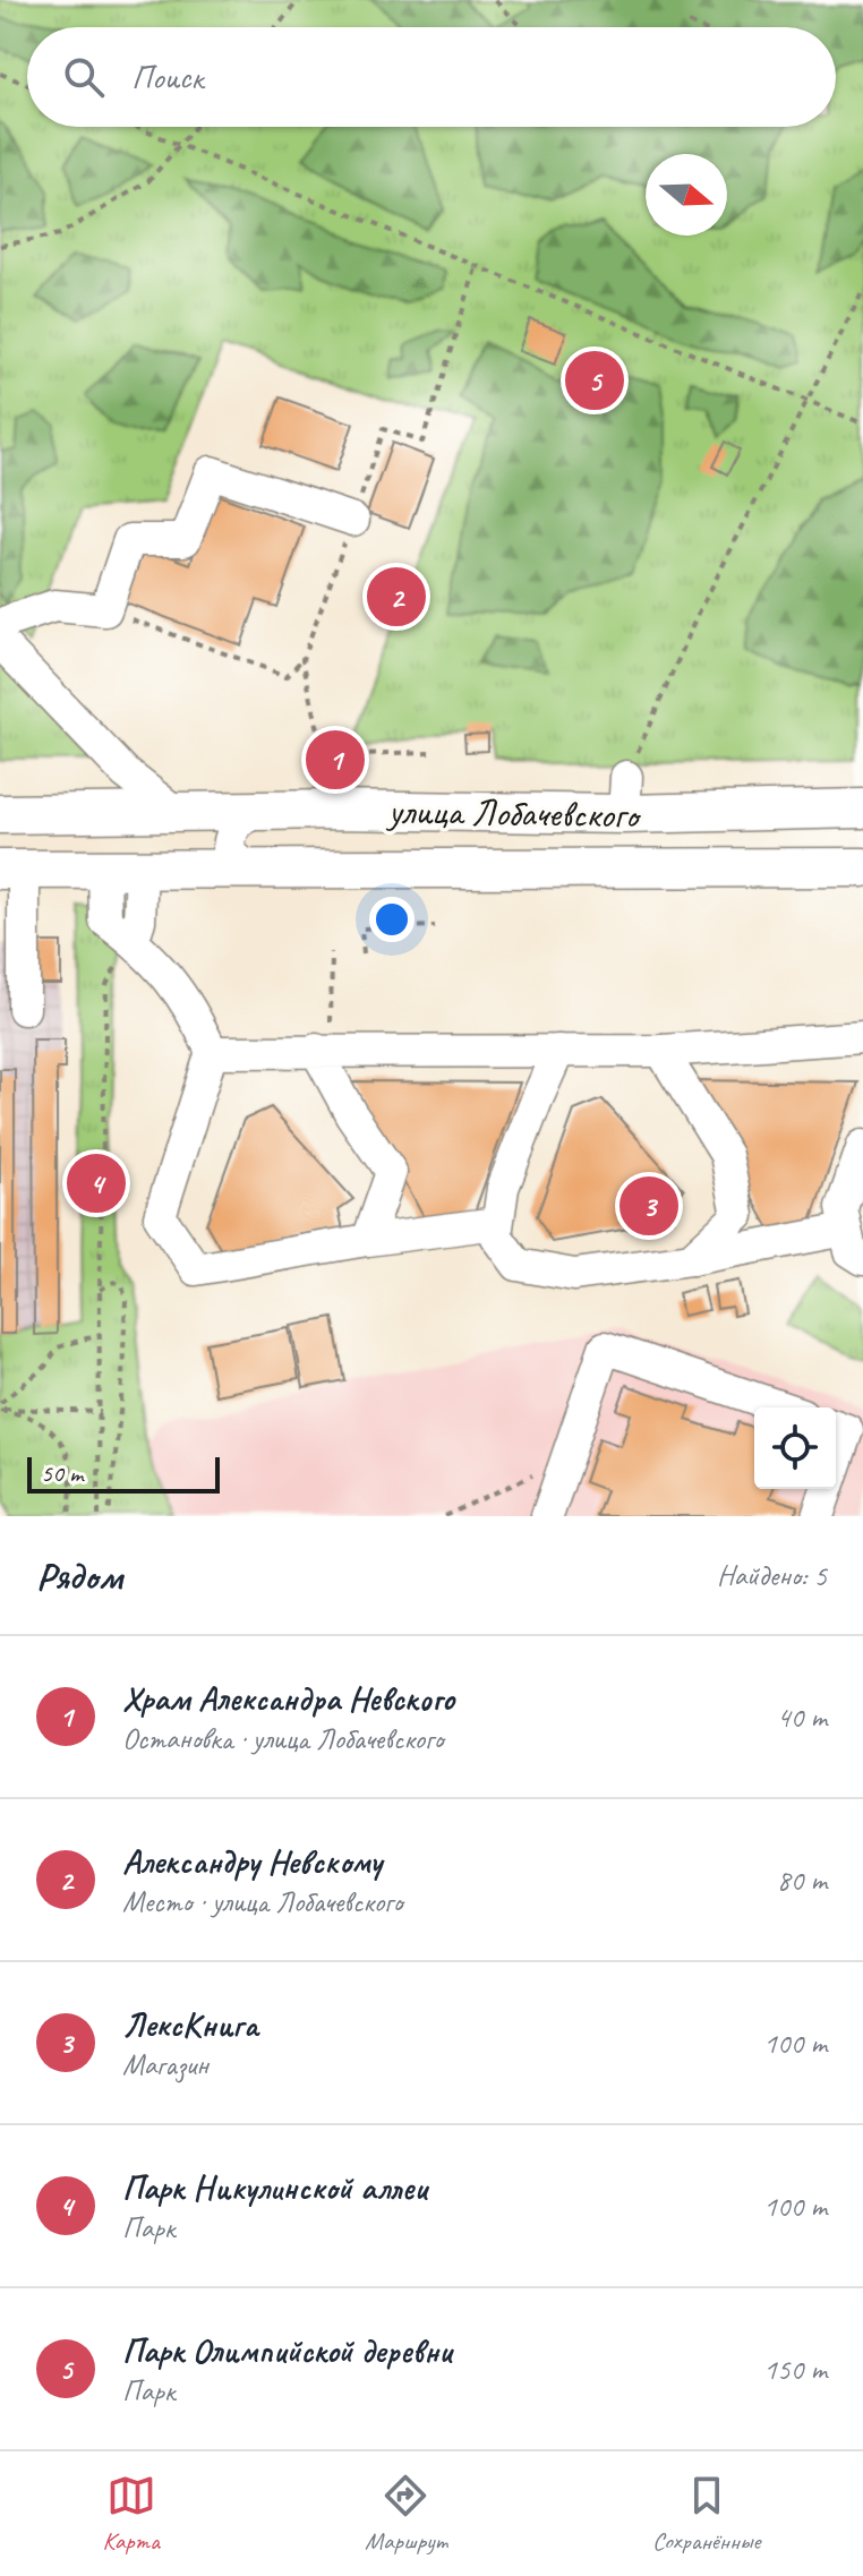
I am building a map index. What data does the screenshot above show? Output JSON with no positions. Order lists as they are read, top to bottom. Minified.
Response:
{"streets":{"main road":["улица Лобачевского"]},"scale_bar":"50 m","north":"right","page":{"search":"Поиск","pins":["5","2","1","4","3"],"scale":"50 m","heading":["Рядом","Найдено: 5"],"list":[{"mark":"1","name":"Храм Александра Невского","note":"Остановка · улица Лобачевского","value":"40 m"},{"mark":"2","name":"Александру Невскому","note":"Место · улица Лобачевского","value":"80 m"},{"mark":"3","name":"ЛексКнига","note":"Магазин","value":"100 m"},{"mark":"4","name":"Парк Никулинской аллеи","note":"Парк","value":"100 m"},{"mark":"5","name":"Парк Олимпийской деревни","note":"Парк","value":"150 m"}],"nav":["Карта","Маршрут","Сохранённые"]}}
